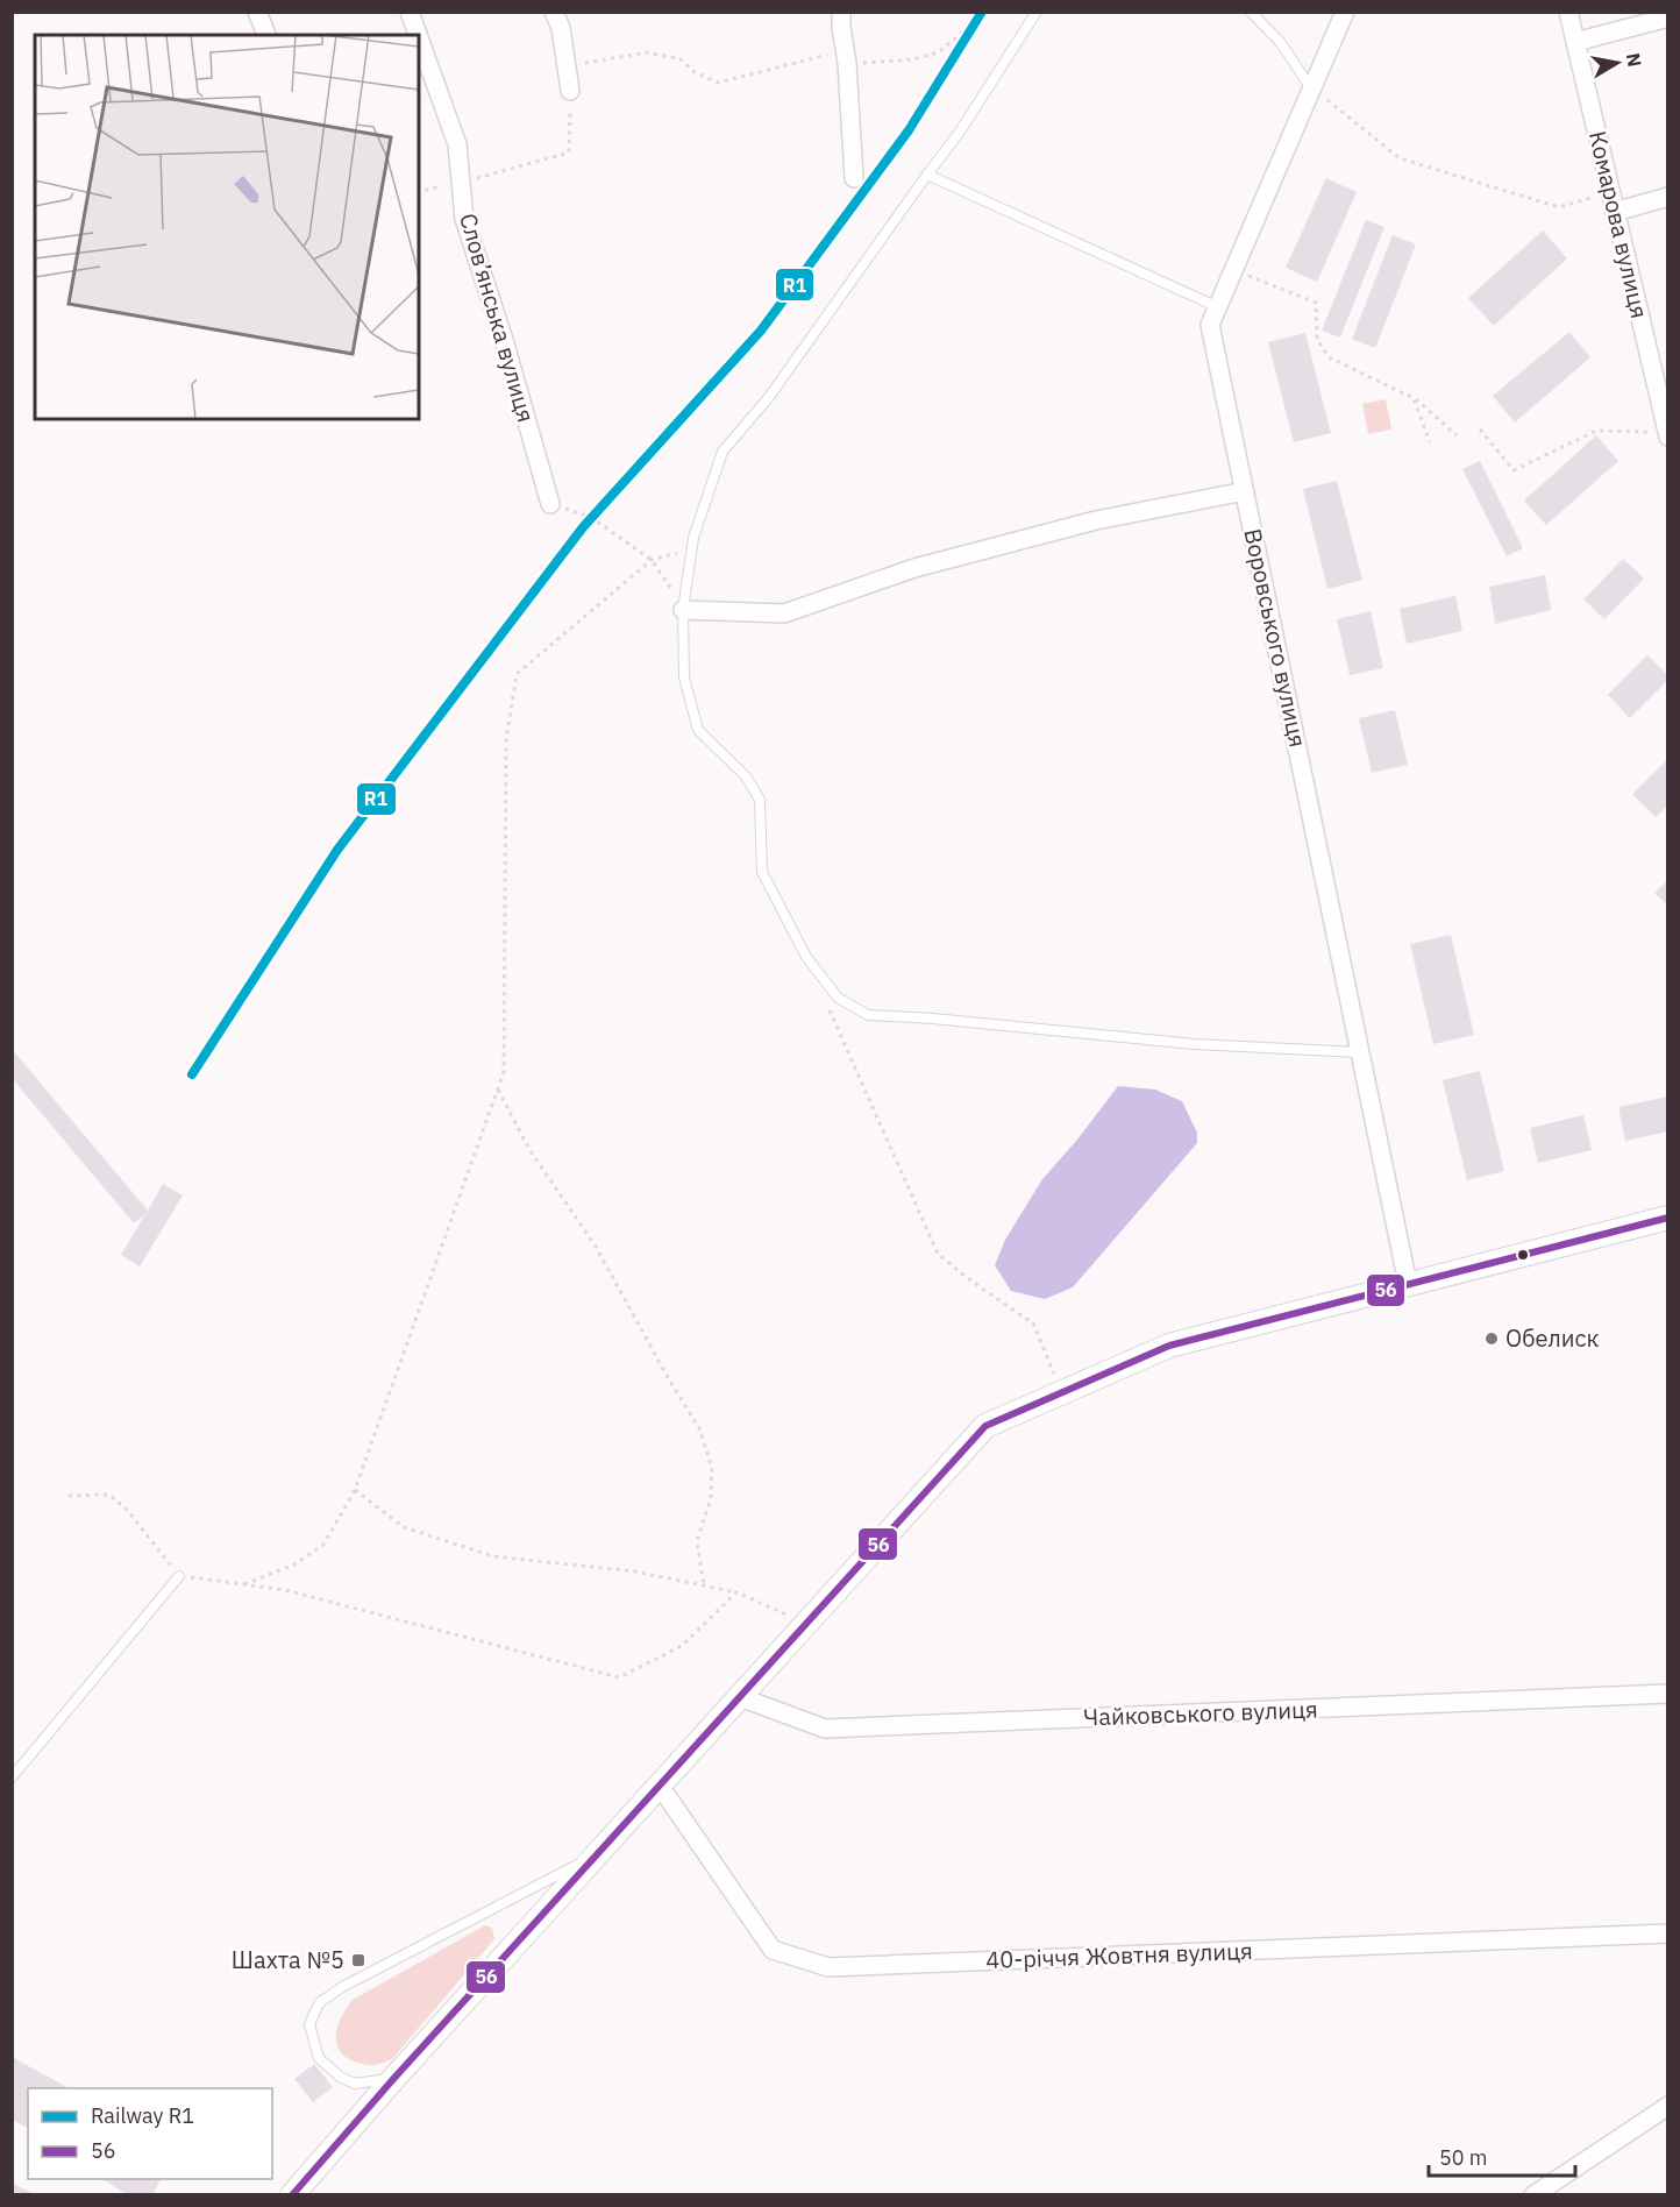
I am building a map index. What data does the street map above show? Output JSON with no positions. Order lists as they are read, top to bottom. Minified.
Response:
{"streets":{"street":["Комарова вулиця","Слов’янська вулиця","Воровського вулиця","Чайковського вулиця","40-річчя Жовтня вулиця"]},"places":{"other":["Обелиск"],"transit":["Шахта №5"]},"lines":["rail line R1","transit line 56"],"legend":["Railway R1","56"],"scale_bar":"50 m","north":"right"}
